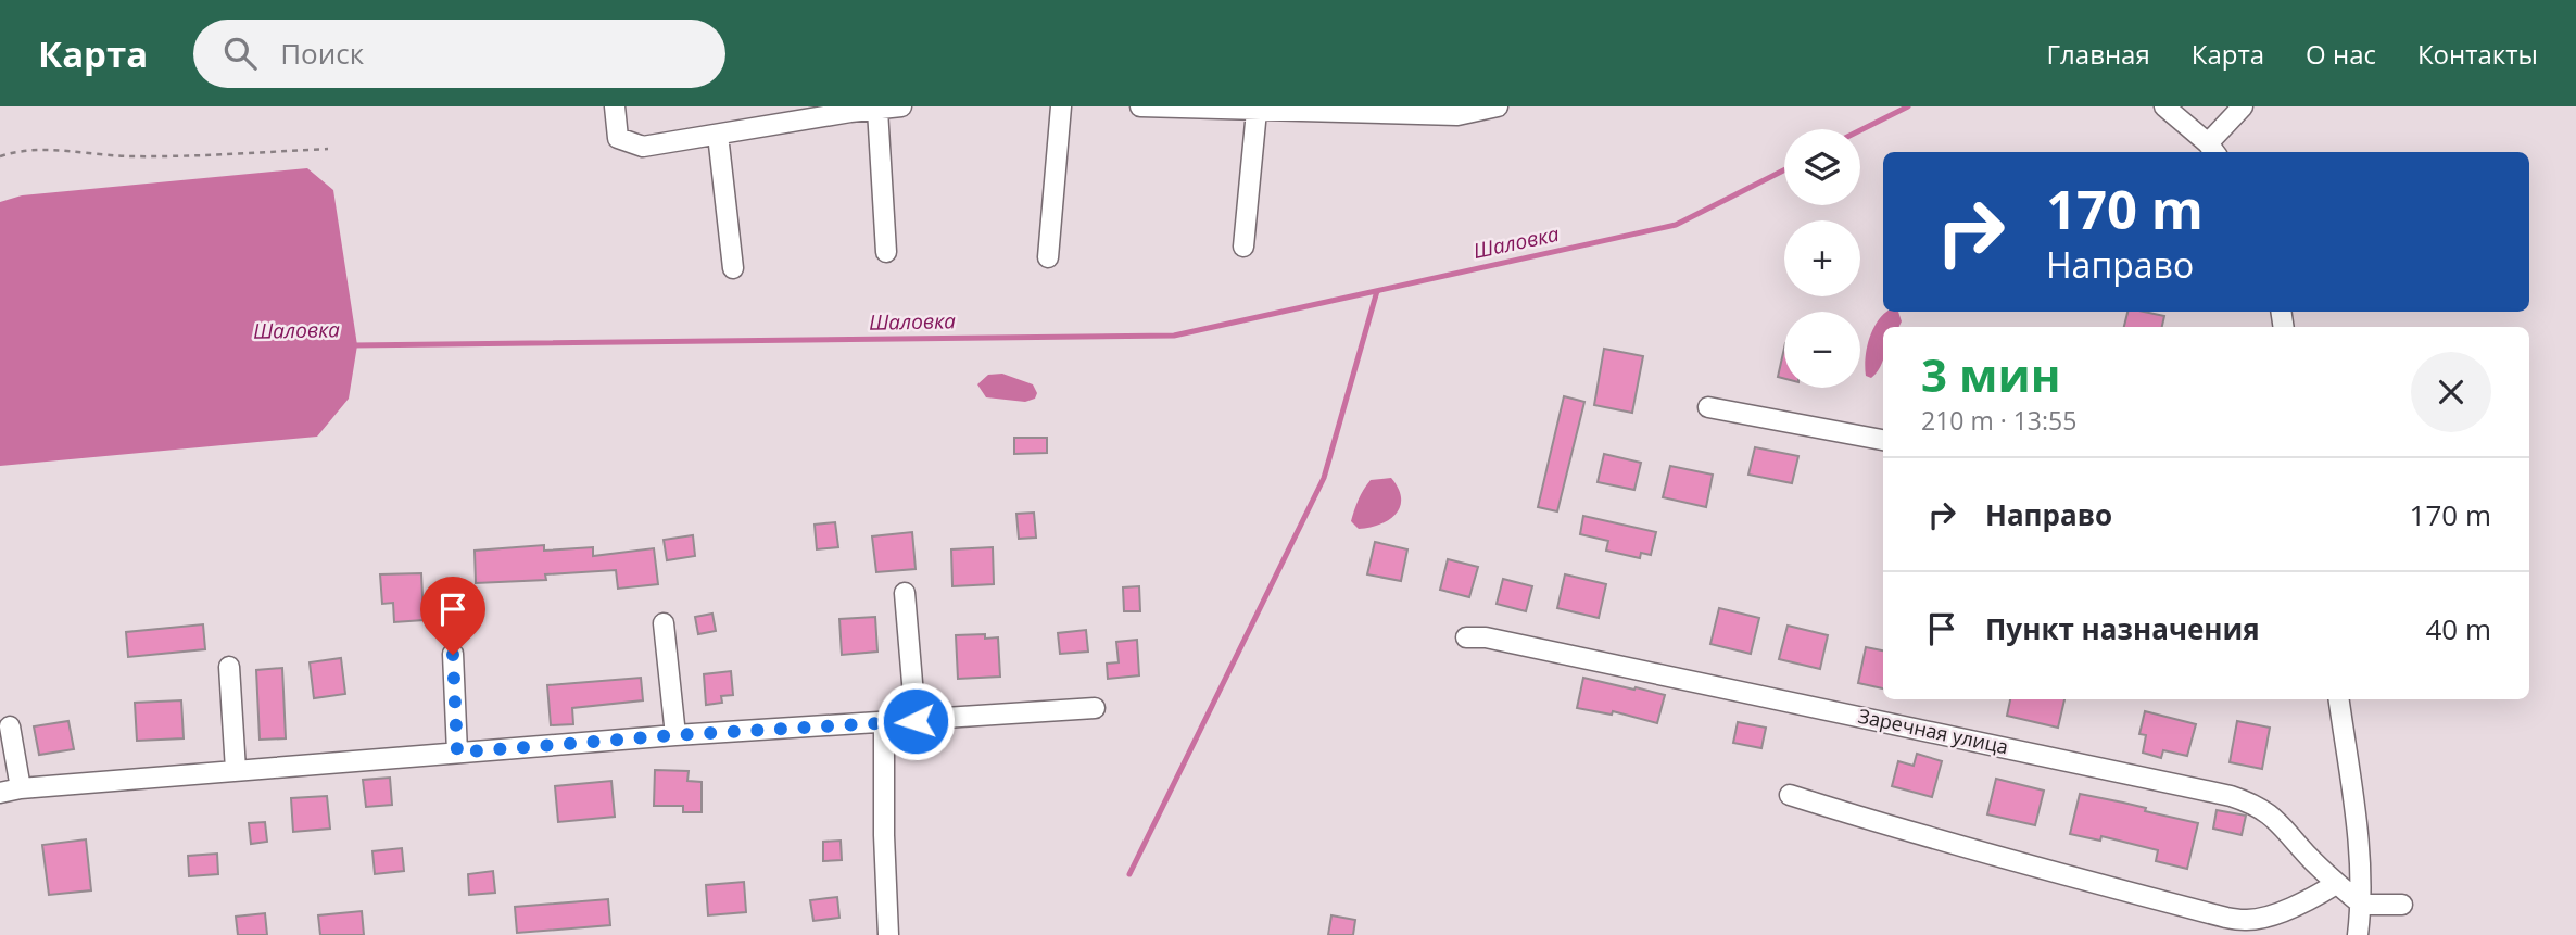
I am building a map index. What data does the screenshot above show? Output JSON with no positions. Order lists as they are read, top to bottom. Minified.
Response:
{"streets":{"street":["Заречная улица"]},"water":["Шаловка"],"page":{"header":"Карта","search":"Поиск","nav":["Главная","Карта","О нас","Контакты"],"map_buttons":["+","−"],"turn":["170 m","Направо"],"heading":["3 мин","210 m · 13:55"],"list":[{"name":"Направо","value":"170 m"},{"name":"Пункт назначения","value":"40 m"}]}}
